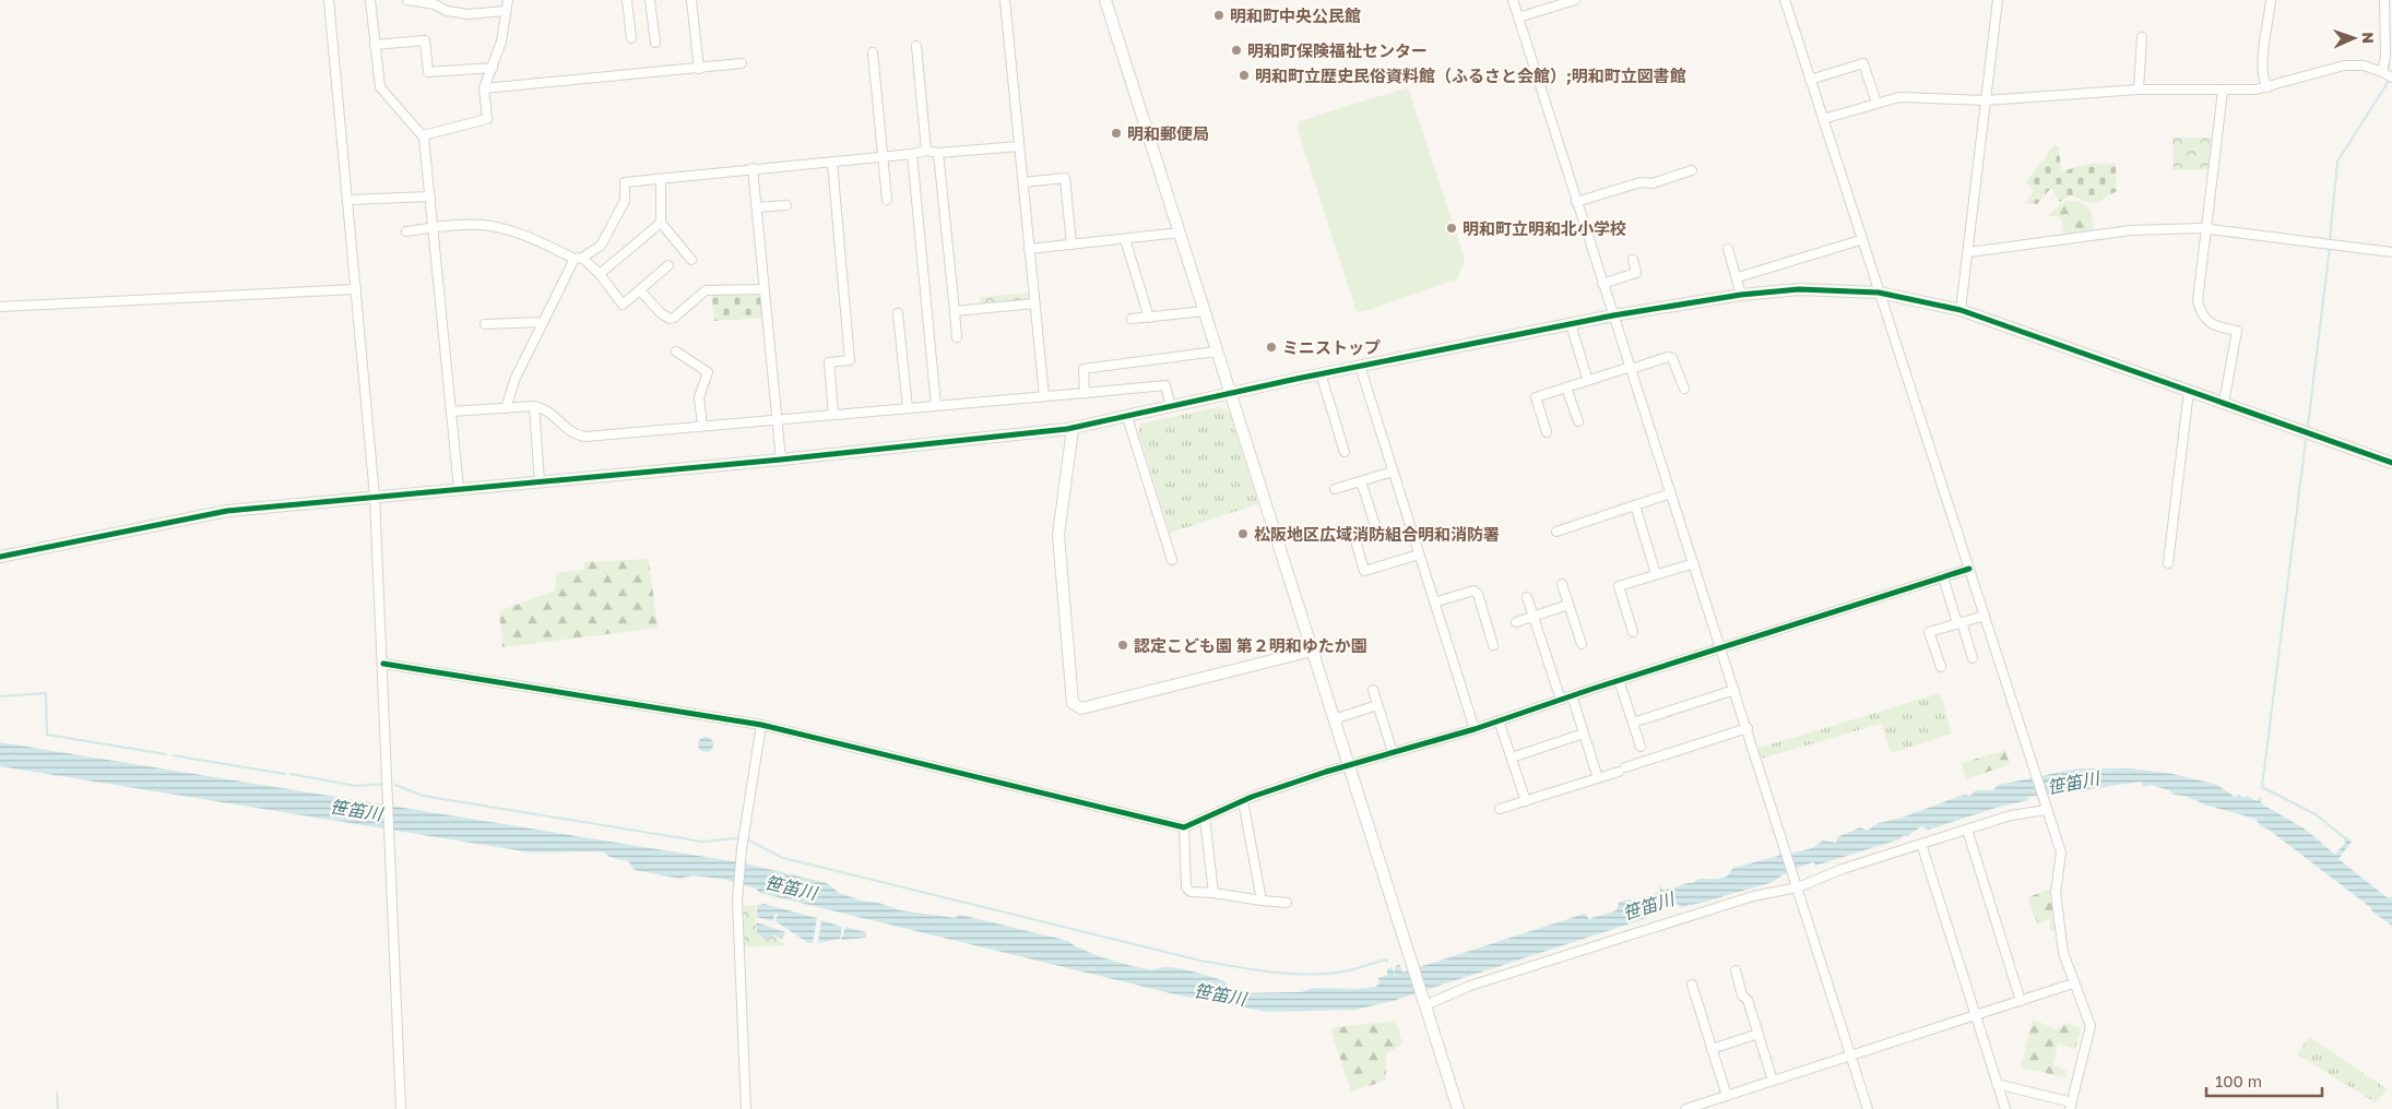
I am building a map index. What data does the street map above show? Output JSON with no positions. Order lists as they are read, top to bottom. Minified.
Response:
{"water":["笹笛川"],"places":["明和町中央公民館","明和町保険福祉センター","明和町立歴史民俗資料館（ふるさと会館）;明和町立図書館","明和郵便局","明和町立明和北小学校","ミニストップ","松阪地区広域消防組合明和消防署","認定こども園 第２明和ゆたか園"],"scale_bar":"100 m","north":"right"}
